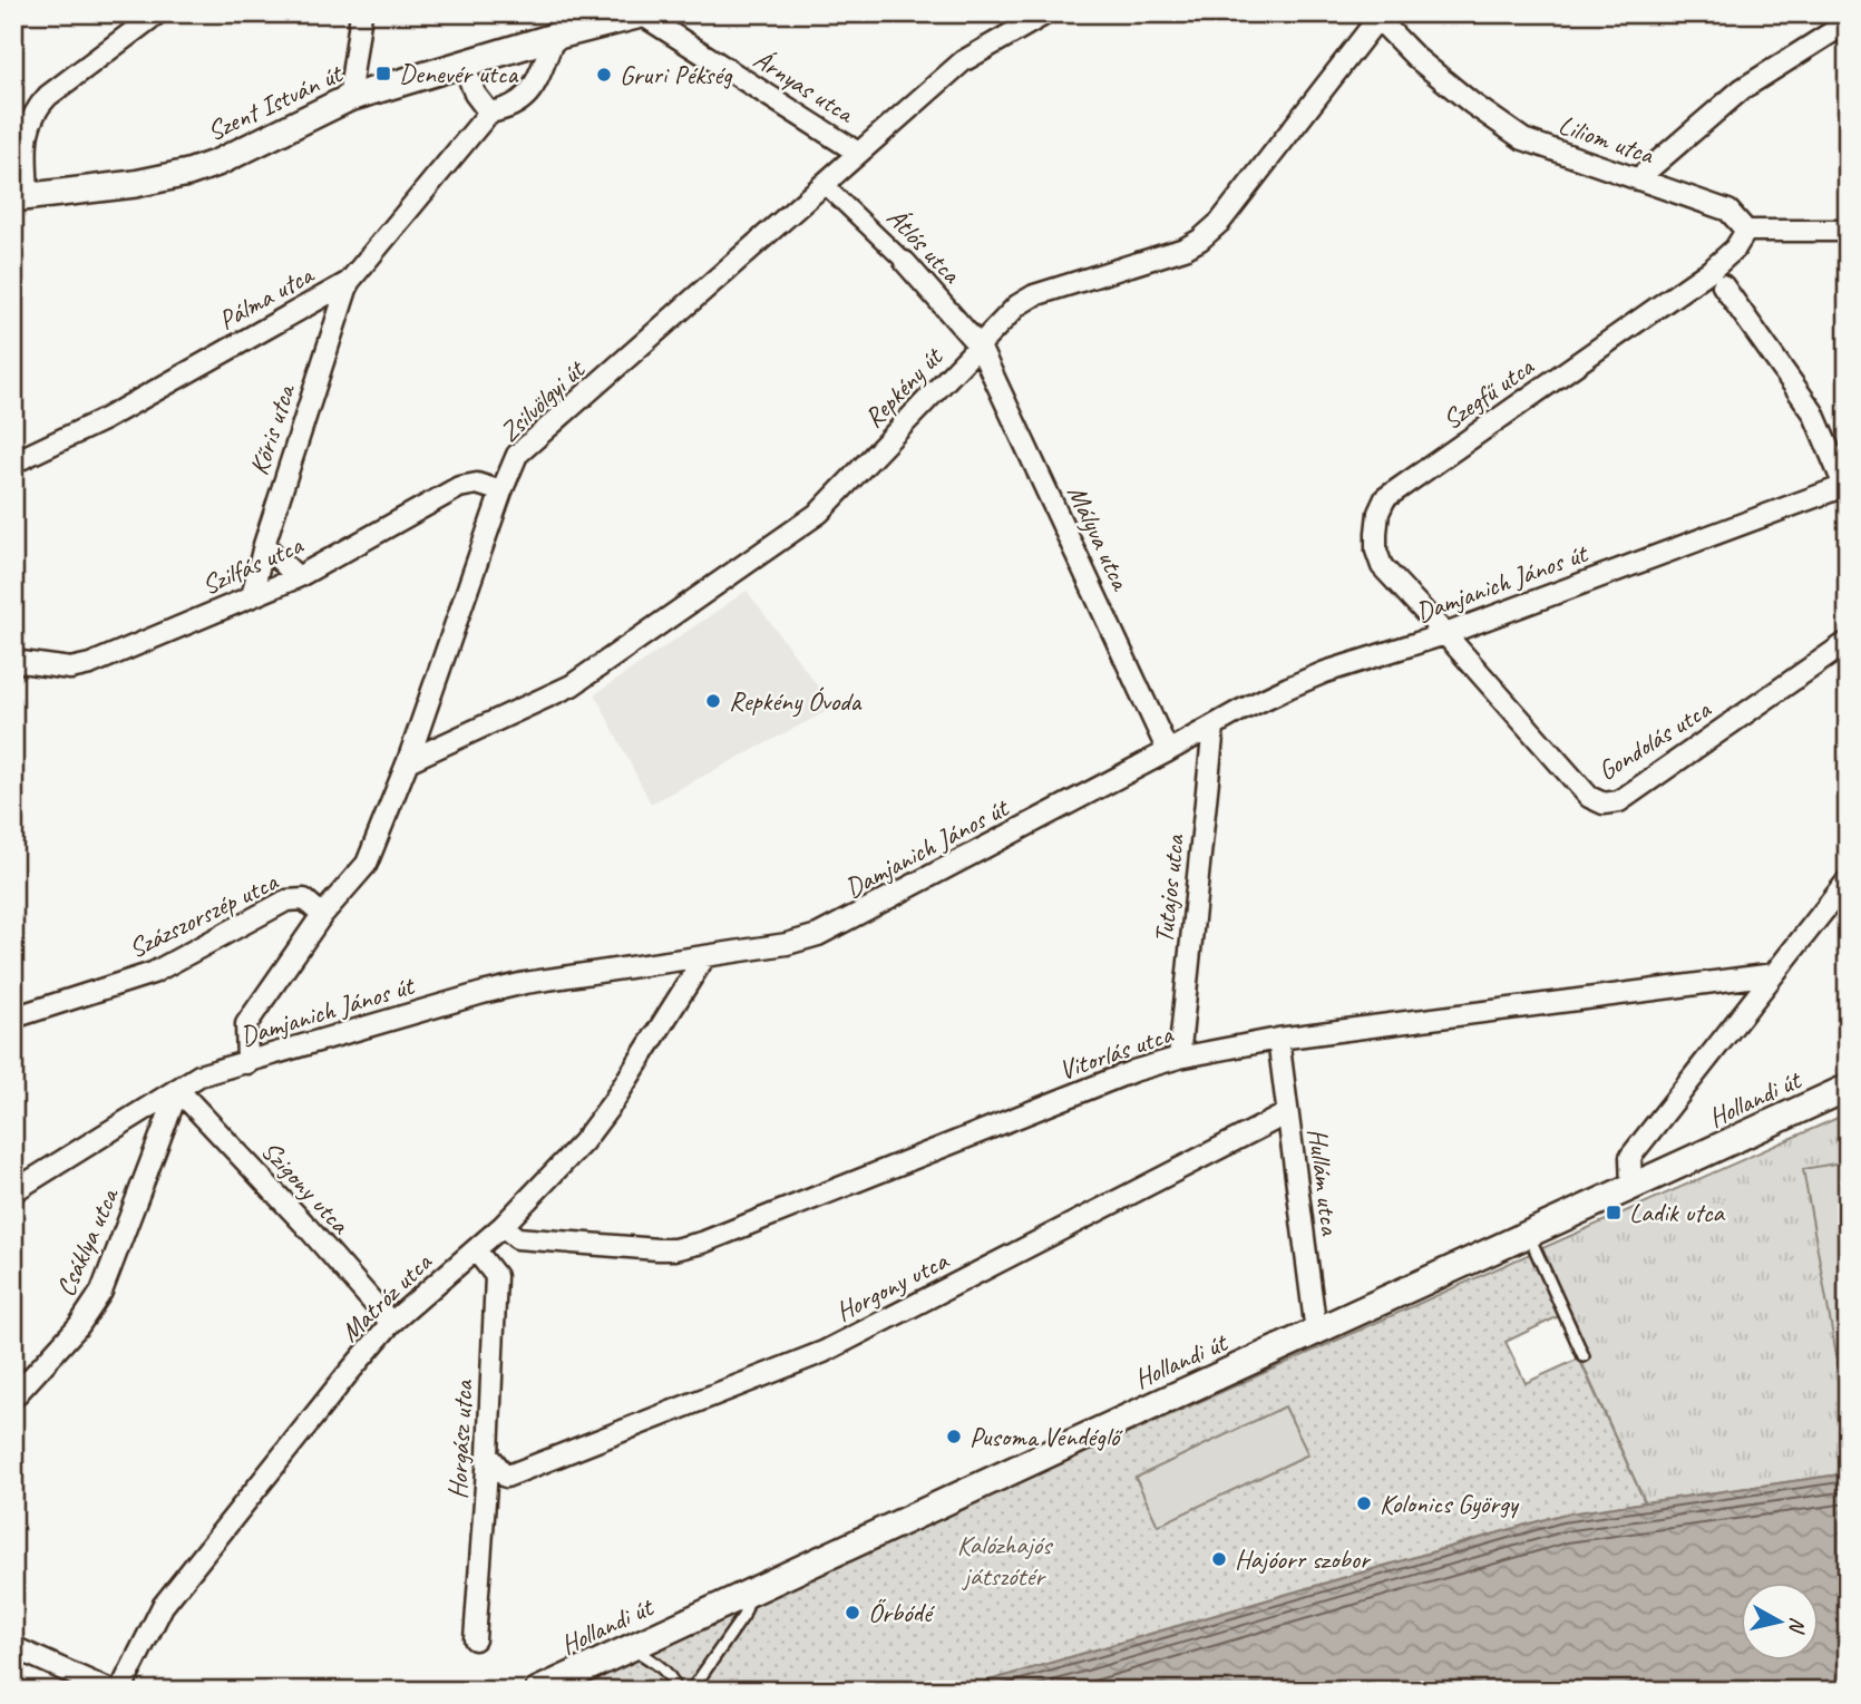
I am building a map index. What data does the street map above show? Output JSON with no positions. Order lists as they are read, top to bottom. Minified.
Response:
{"streets":{"street":["Árnyas utca","Szent István út","Liliom utca","Átlós utca","Pálma utca","Repkény út","Szegfű utca","Zsilvölgyi út","Kőris utca","Mályva utca","Szilfás utca","Damjanich János út","Gondolás utca","Tutajos utca","Százszorszép utca","Vitorlás utca","Hollandi út","Hullám utca","Szigony utca","Csáklya utca","Horgony utca","Matróz utca","Horgász utca"]},"crossings":[["Árnyas utca","Szent István út"],["Árnyas utca","Zsilvölgyi út"],["Szent István út","Pálma utca"],["Liliom utca","Repkény út"],["Liliom utca","Szegfű utca"],["Átlós utca","Repkény út"],["Átlós utca","Zsilvölgyi út"],["Átlós utca","Mályva utca"],["Pálma utca","Kőris utca"],["Repkény út","Zsilvölgyi út"],["Repkény út","Mályva utca"],["Szegfű utca","Damjanich János út"],["Szegfű utca","Gondolás utca"],["Zsilvölgyi út","Szilfás utca"],["Zsilvölgyi út","Damjanich János út"],["Zsilvölgyi út","Százszorszép utca"],["Kőris utca","Szilfás utca"],["Mályva utca","Damjanich János út"],["Damjanich János út","Gondolás utca"],["Damjanich János út","Tutajos utca"],["Damjanich János út","Szigony utca"],["Damjanich János út","Csáklya utca"],["Damjanich János út","Matróz utca"],["Tutajos utca","Vitorlás utca"],["Vitorlás utca","Hullám utca"],["Vitorlás utca","Matróz utca"],["Hollandi út","Hullám utca"],["Hullám utca","Horgony utca"],["Szigony utca","Csáklya utca"],["Szigony utca","Matróz utca"],["Horgony utca","Horgász utca"],["Matróz utca","Horgász utca"]],"parks":["Kalózhajós játszótér"],"places":{"transit":["Denevér utca","Ladik utca"],"other":["Gruri Pékség","Repkény Óvoda","Pusoma Vendéglő","Kolonics György","Hajóorr szobor","Őrbódé"]},"north":"right"}
